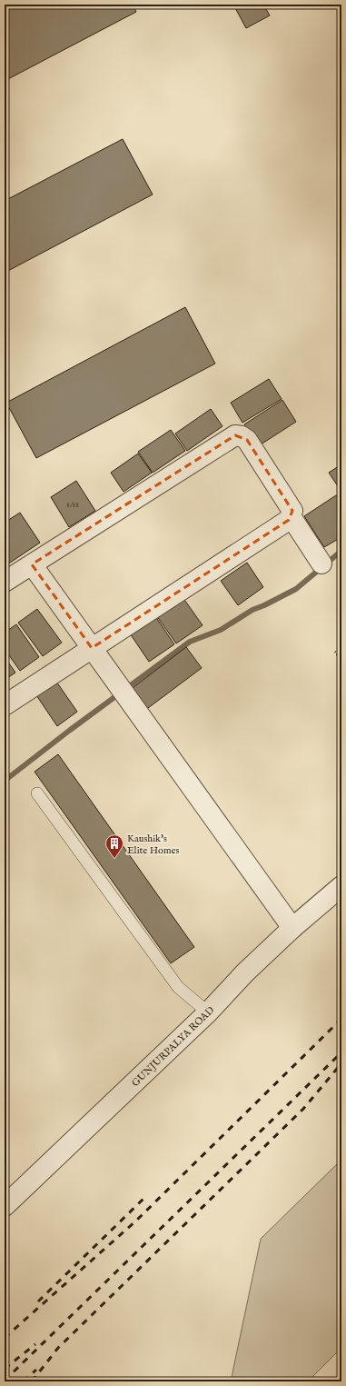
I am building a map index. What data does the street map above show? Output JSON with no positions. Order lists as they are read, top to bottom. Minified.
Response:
{"streets":{"street":["GUNJURPALYA ROAD"]},"places":{"building":["Kaushik's Elite Homes"]},"house_numbers":["8/18"]}
